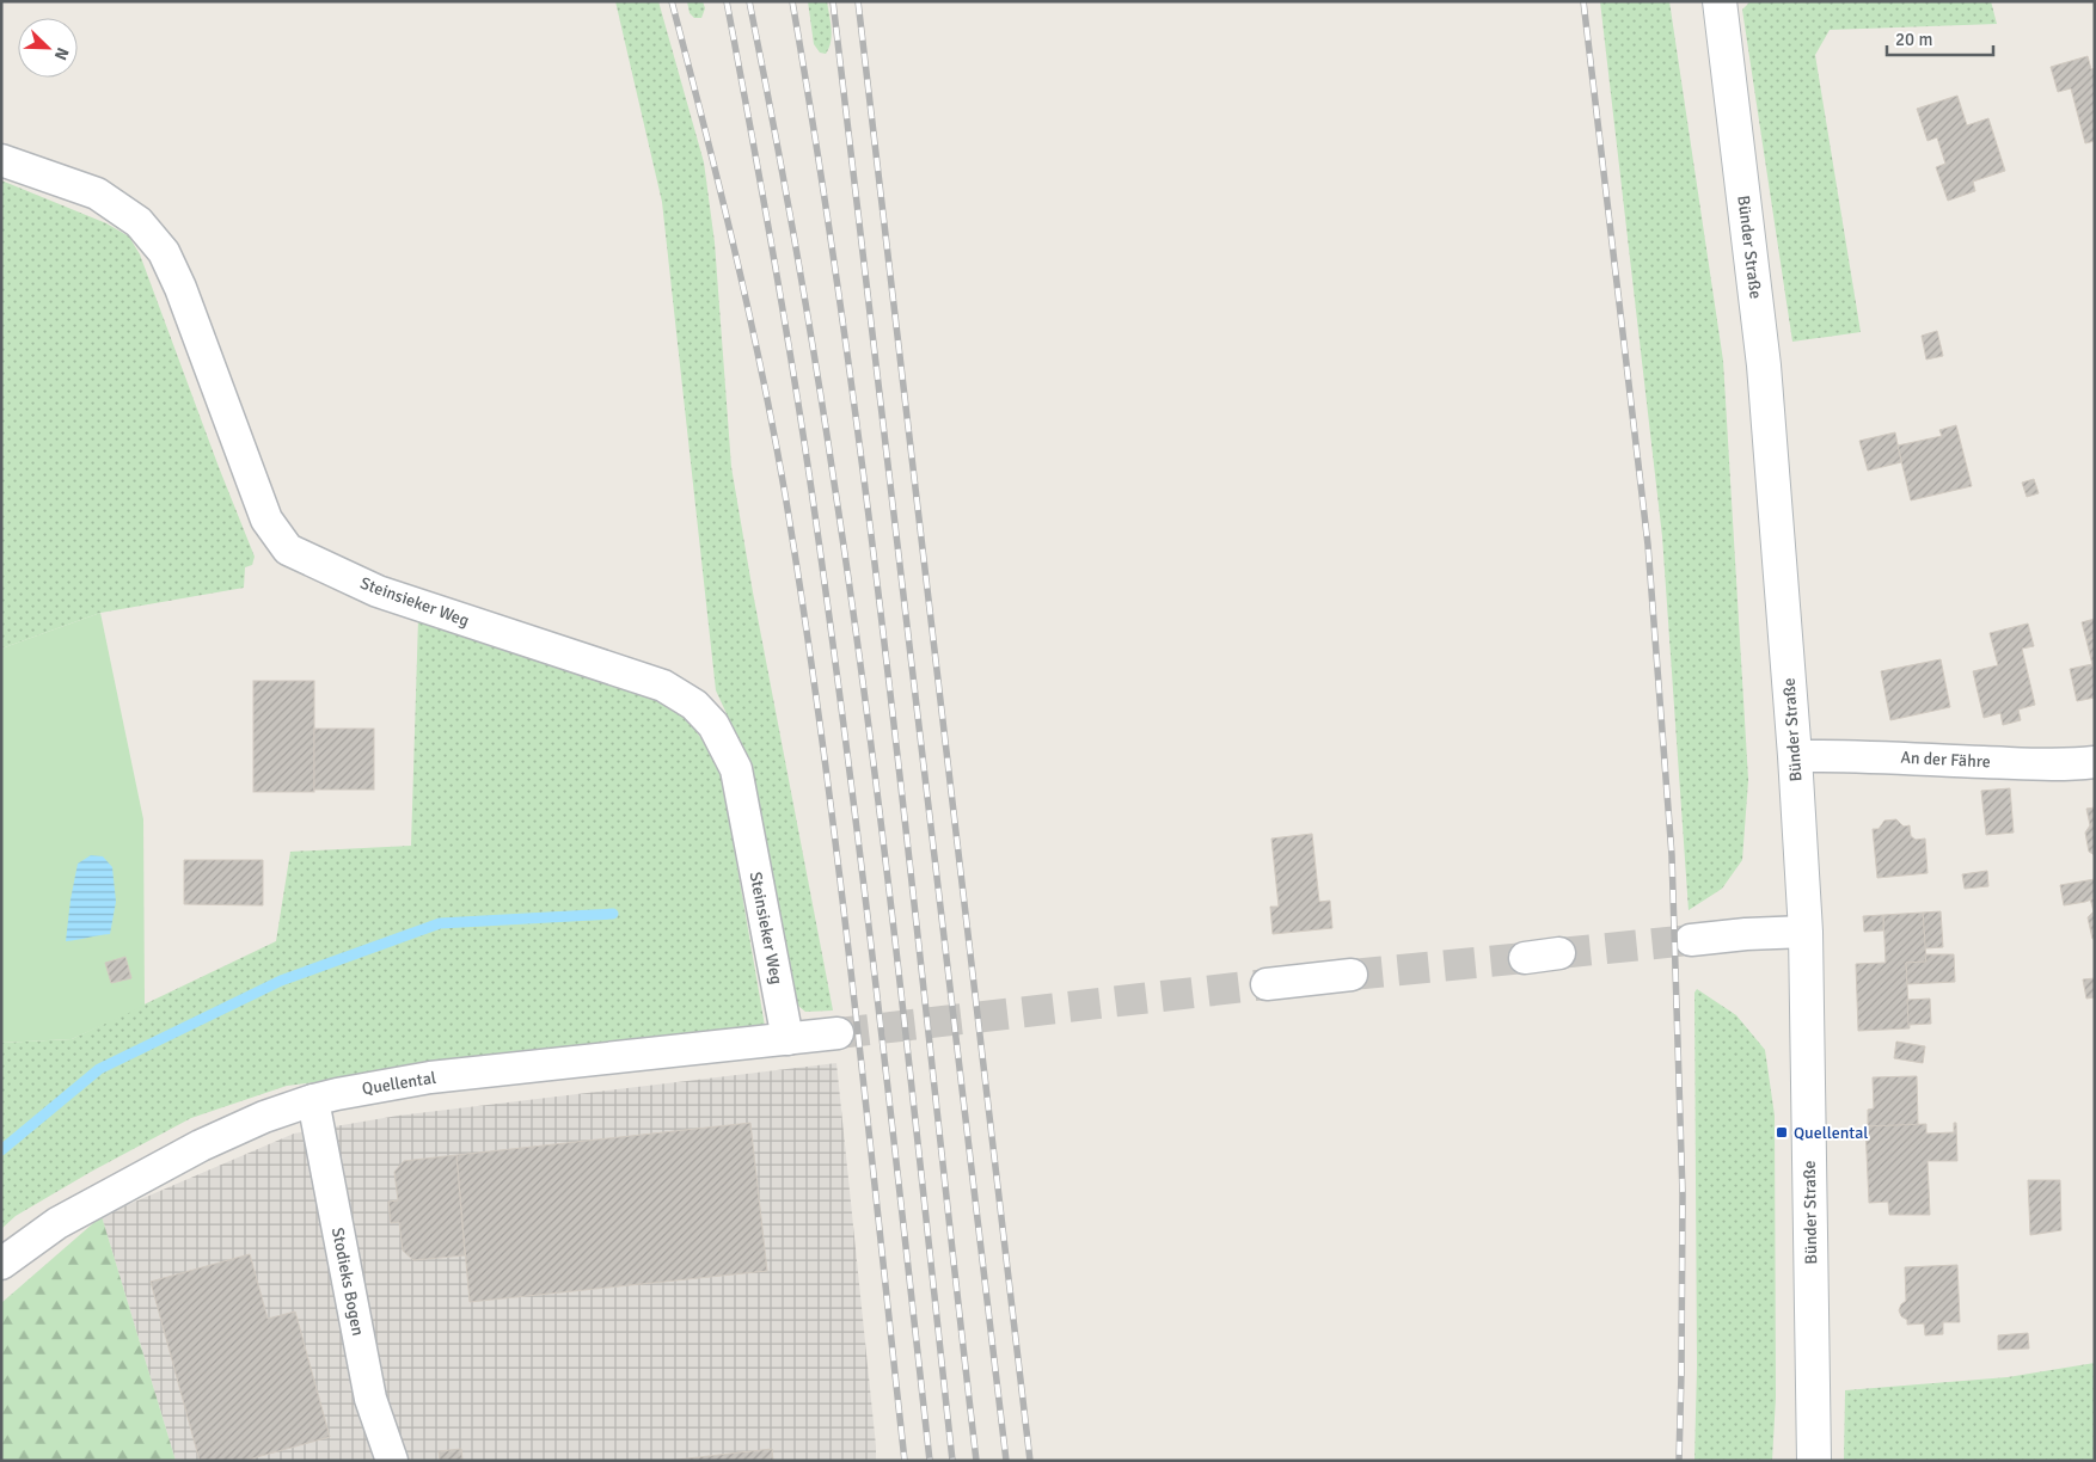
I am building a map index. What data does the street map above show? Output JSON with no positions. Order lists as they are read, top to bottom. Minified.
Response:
{"streets":{"main road":["Bünder Straße"],"street":["Steinsieker Weg","An der Fähre","Quellental","Stodieks Bogen"]},"crossings":[["Bünder Straße","An der Fähre"],["Steinsieker Weg","Quellental"],["Quellental","Stodieks Bogen"]],"places":{"transit":["Quellental"]},"scale_bar":"20 m","north":"bottom right"}
